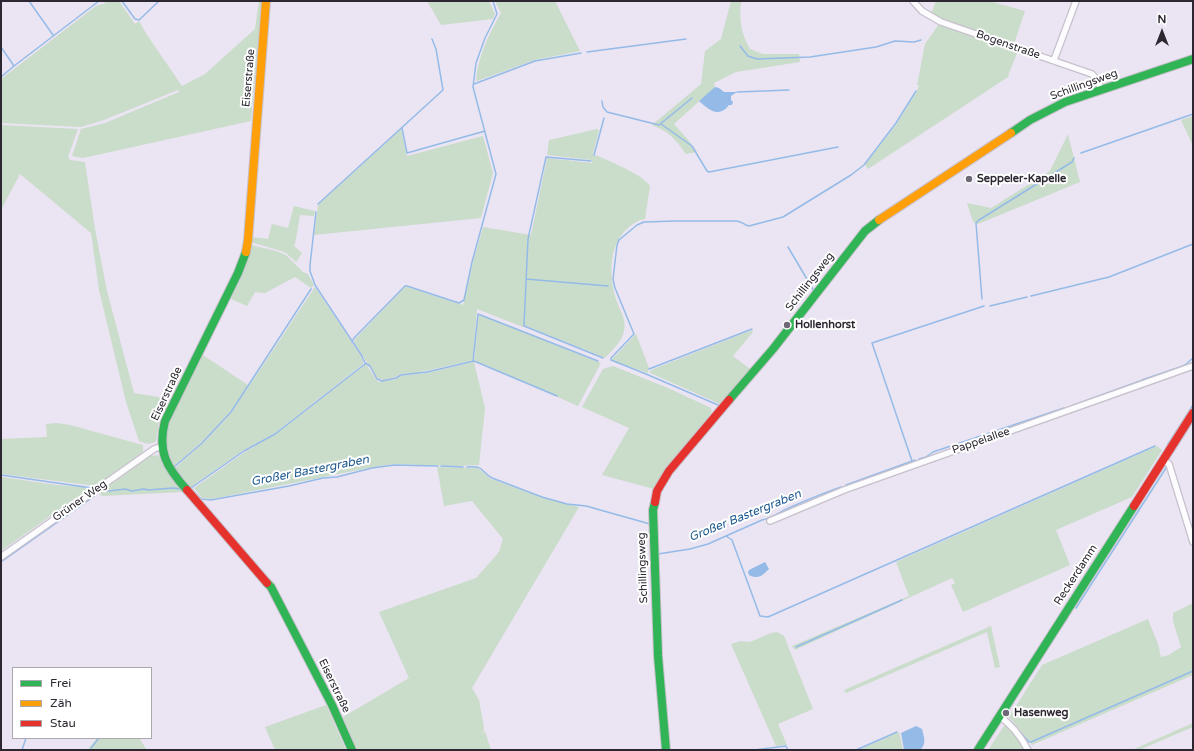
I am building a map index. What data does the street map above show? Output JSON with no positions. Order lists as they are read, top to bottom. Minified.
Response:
{"streets":{"street":["Bogenstraße","Eiserstraße","Schillingsweg","Pappelallee","Grüner Weg","Reckerdamm"]},"crossings":[["Bogenstraße","Schillingsweg"],["Eiserstraße","Grüner Weg"]],"water":["Großer Bastergraben"],"places":["Seppeler-Kapelle","Hollenhorst","Hasenweg"],"legend":["Frei","Zäh","Stau"],"north":"top"}
